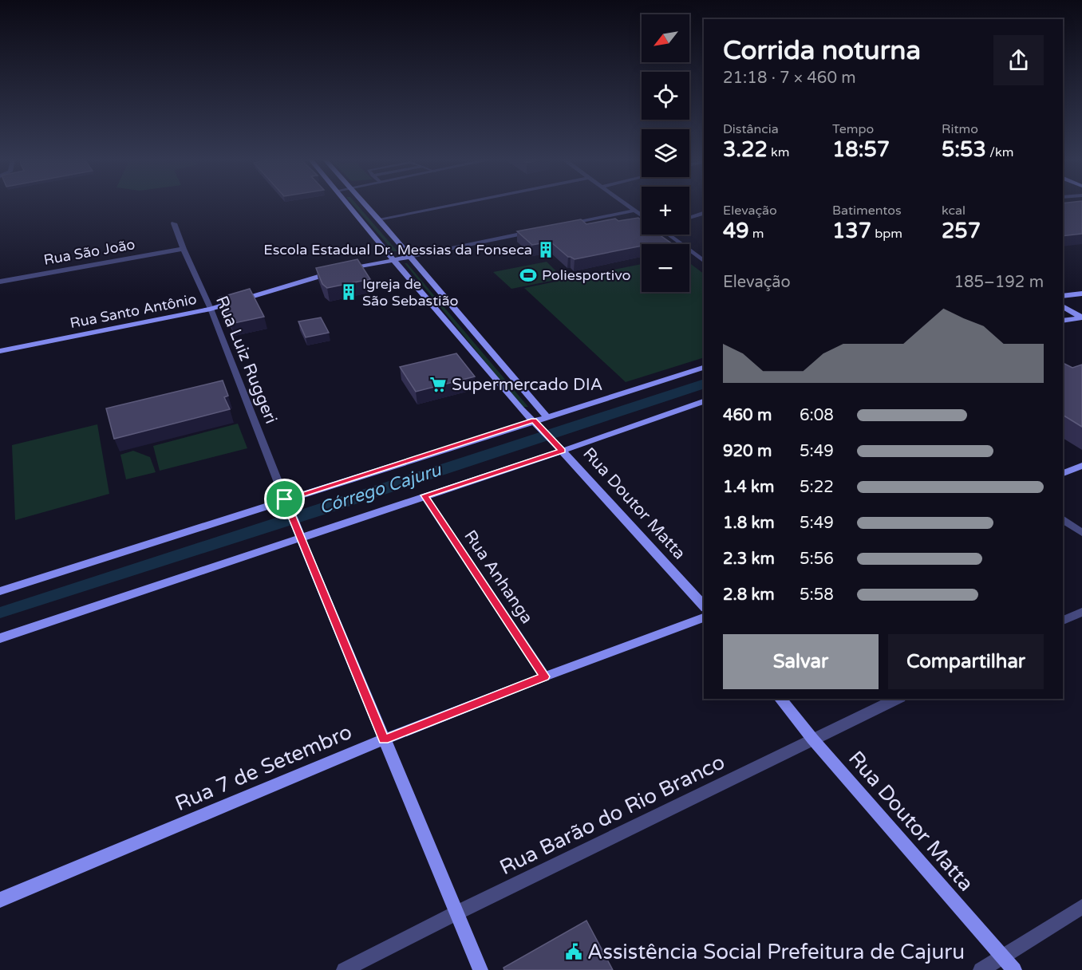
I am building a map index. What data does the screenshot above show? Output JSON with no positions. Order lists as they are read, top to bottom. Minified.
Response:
{"streets":{"main road":["Rua Santo Antônio","Rua Doutor Matta","Rua 7 de Setembro"],"street":["Rua São João","Rua Luiz Ruggeri","Rua Anhanga","Rua Barão do Rio Branco"]},"crossings":[["Rua São João","Rua Luiz Ruggeri"],["Rua Santo Antônio","Rua Luiz Ruggeri"],["Rua Doutor Matta","Rua Barão do Rio Branco"],["Rua Anhanga","Rua 7 de Setembro"]],"water":["Córrego Cajuru"],"places":{"building":["Escola Estadual Dr. Messias da Fonseca","Igreja de São Sebastião"],"sports":["Poliesportivo"],"supermarket":["Supermercado DIA"],"public building":["Assistência Social Prefeitura de Cajuru"]},"north":"bottom left","page":{"map_buttons":["+","−"],"heading":["Corrida noturna","21:18 · 7 × 460 m"],"stats":[["Distância","3.22 km"],["Tempo","18:57"],["Ritmo","5:53 /km"],["Elevação","49 m"],["Batimentos","137 bpm"],["kcal","257"]],"chart":["Elevação","185–192 m"],"list":[{"name":"460 m","note":"6:08"},{"name":"920 m","note":"5:49"},{"name":"1.4 km","note":"5:22"},{"name":"1.8 km","note":"5:49"},{"name":"2.3 km","note":"5:56"},{"name":"2.8 km","note":"5:58"}],"buttons":["Salvar","Compartilhar"]}}
